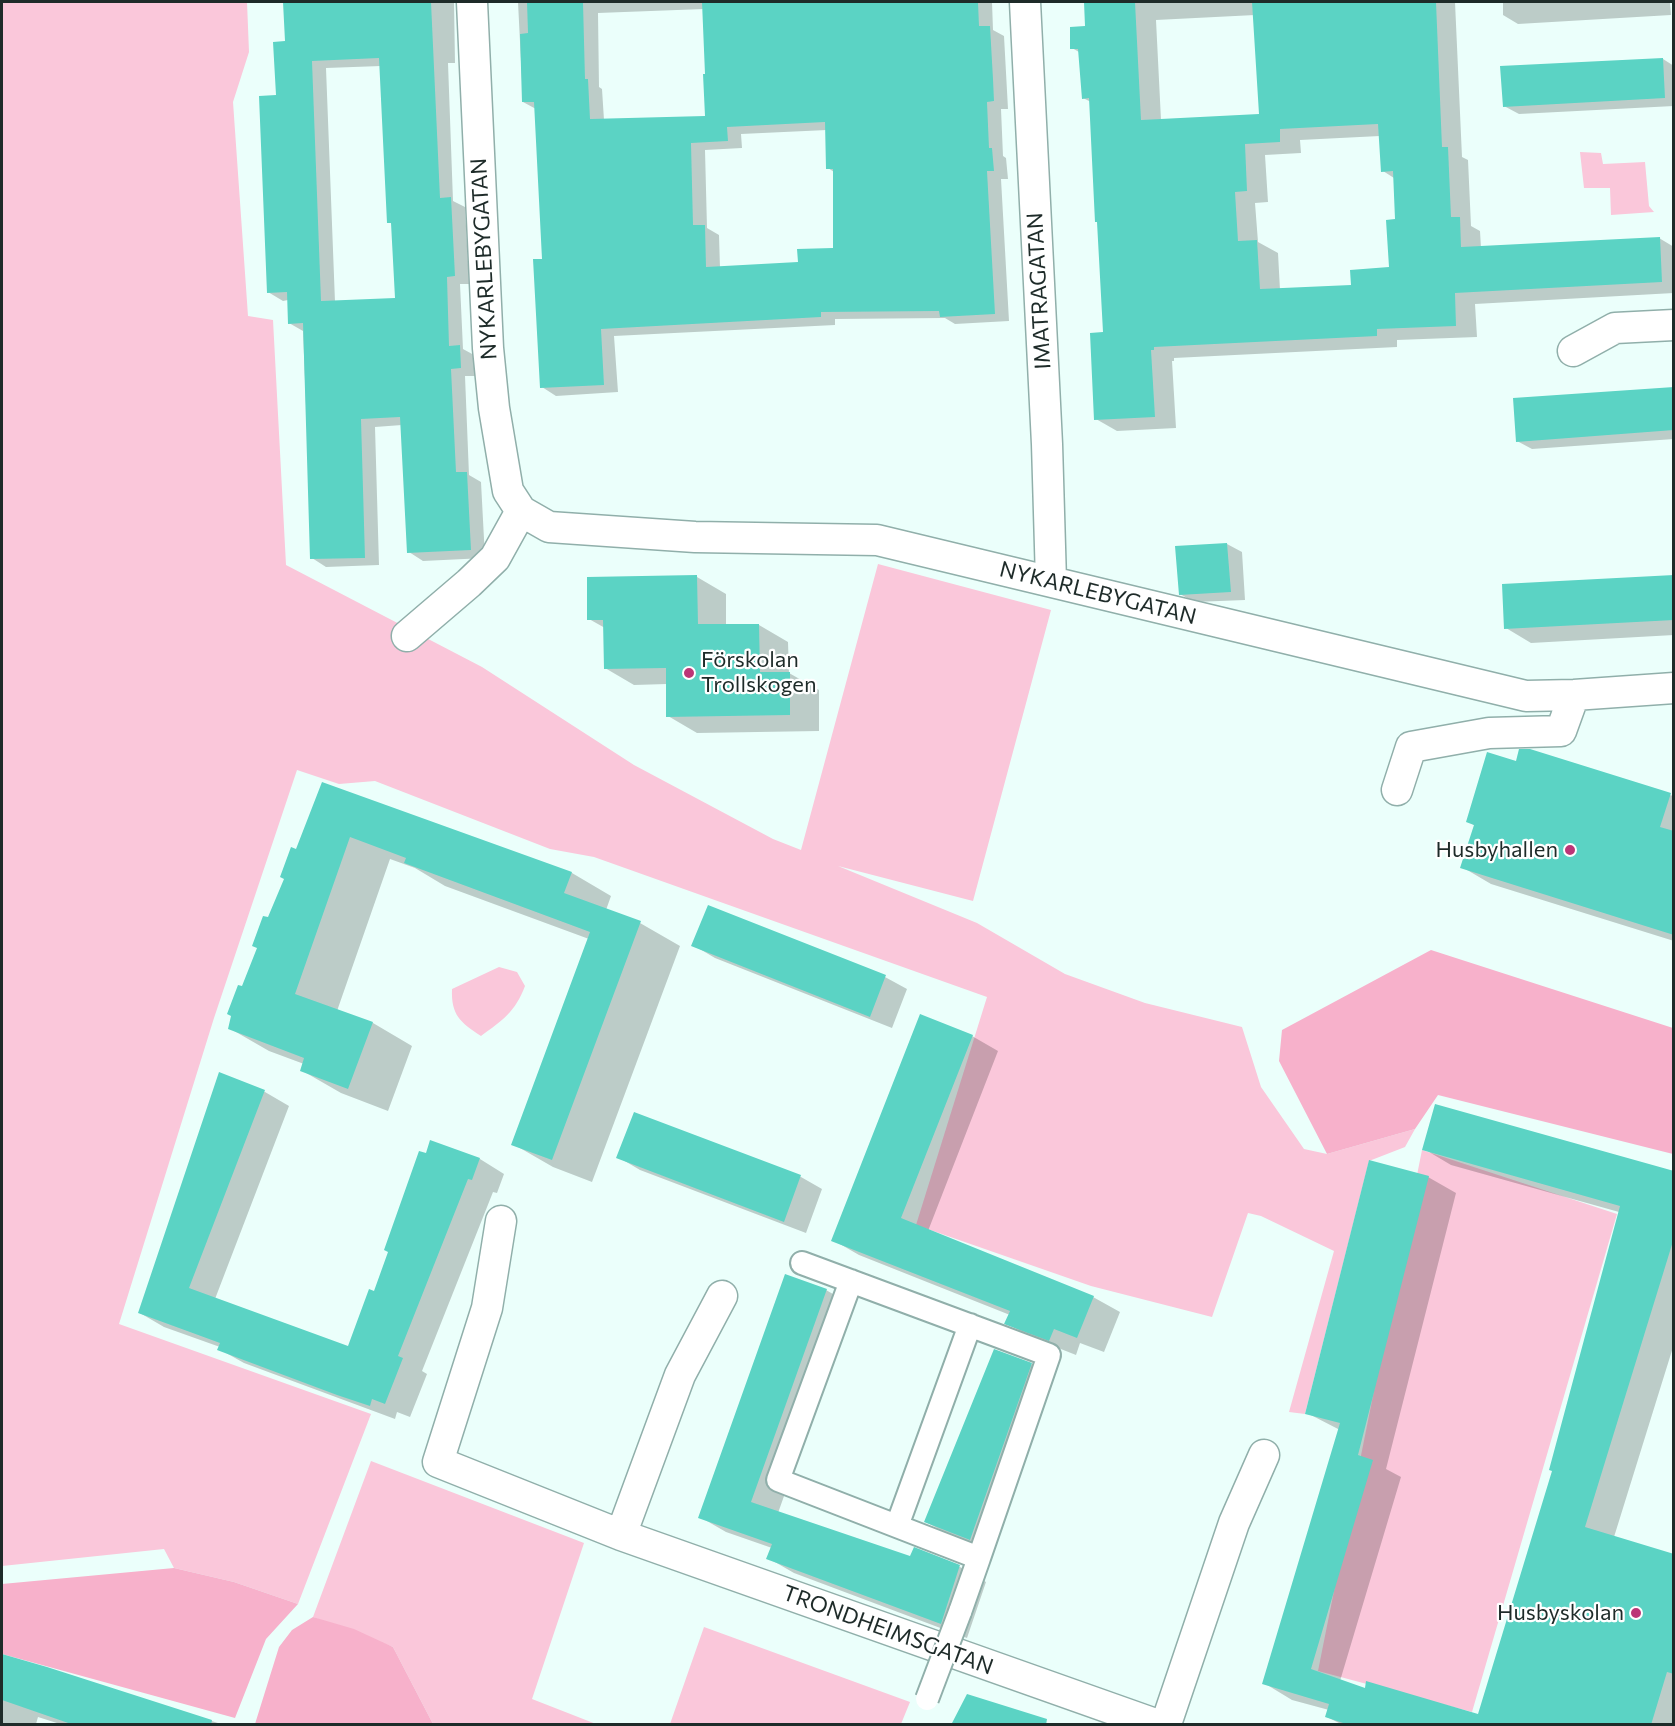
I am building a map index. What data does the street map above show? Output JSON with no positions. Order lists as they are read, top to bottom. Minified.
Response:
{"streets":{"street":["NYKARLEBYGATAN","IMATRAGATAN","TRONDHEIMSGATAN"]},"crossings":[["NYKARLEBYGATAN","IMATRAGATAN"]],"places":["Förskolan Trollskogen","Husbyhallen","Husbyskolan"]}
